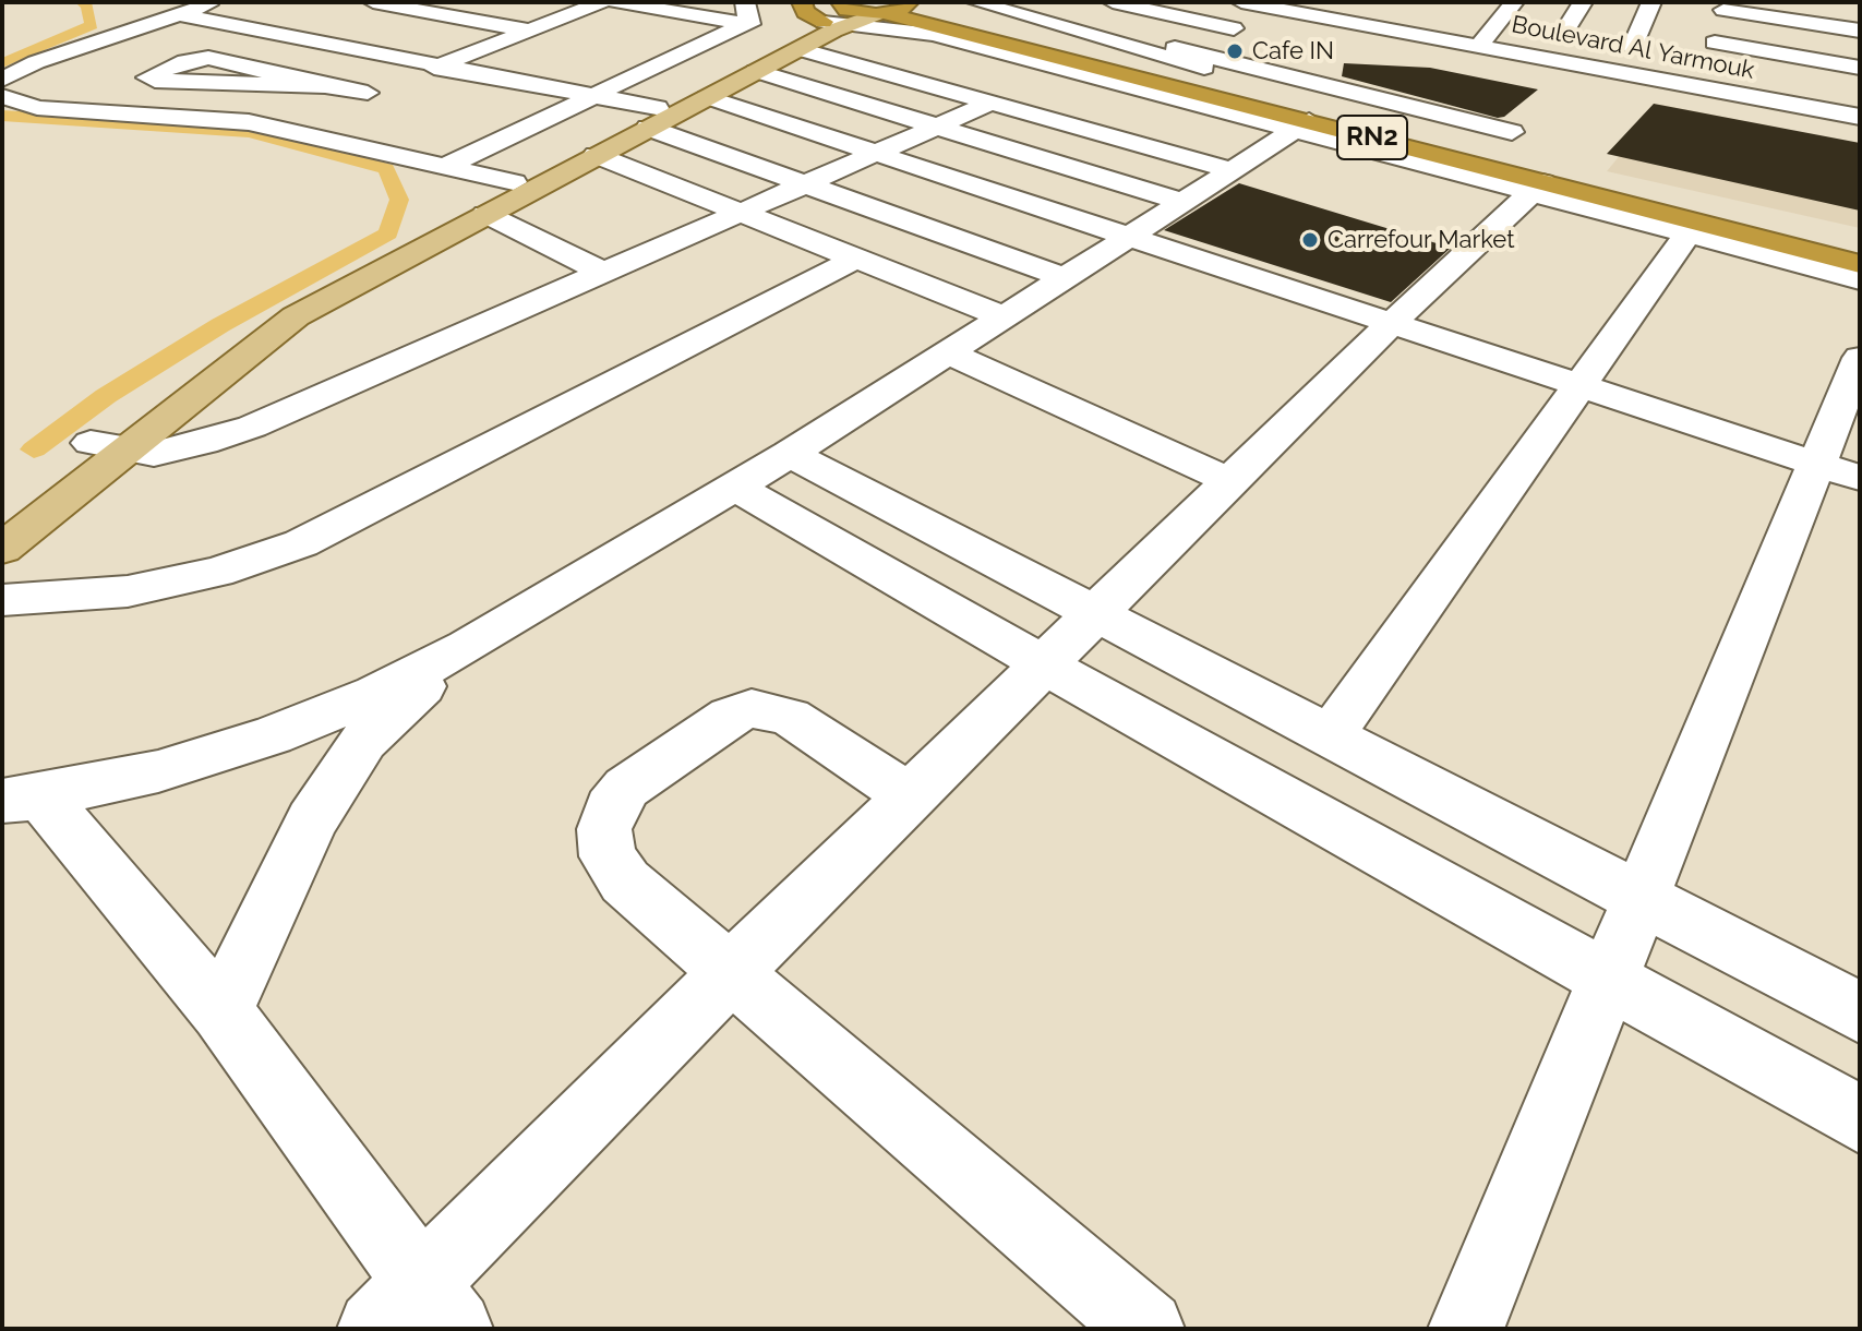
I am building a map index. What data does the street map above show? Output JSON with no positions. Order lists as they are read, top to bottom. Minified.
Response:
{"streets":{"highway":["RN2"],"street":["Boulevard Al Yarmouk"]},"places":["Cafe IN","Carrefour Market"]}
